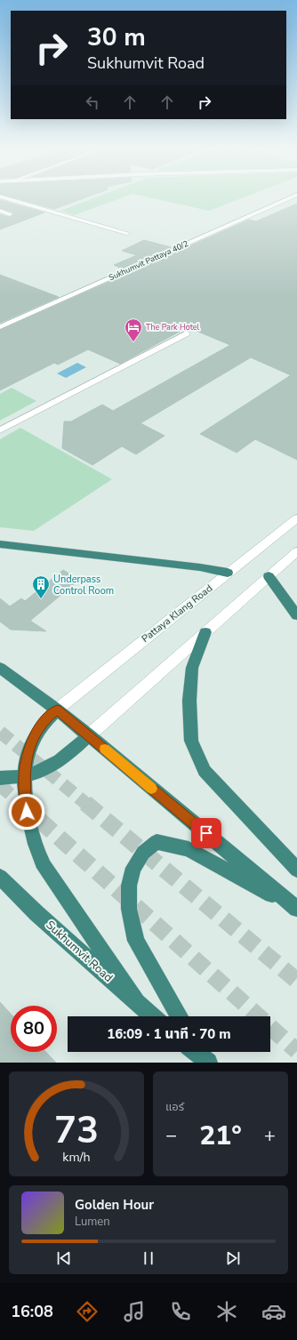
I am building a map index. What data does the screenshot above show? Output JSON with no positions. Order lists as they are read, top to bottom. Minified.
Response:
{"streets":{"highway":["Sukhumvit Road"],"street":["Sukhumvit Pattaya 40/2","Pattaya Klang Road"]},"places":{"hotel":["The Park Hotel"],"building":["Underpass Control Room"]},"page":{"turn":["30 m","Sukhumvit Road"],"limit":"80","trip":"16:09 · 1 นาที · 70 m","tile":"แอร์","heat":["−","21°","+"],"song":["Golden Hour","Lumen"],"tabs":"16:08","gauge":["73","km/h"]}}
